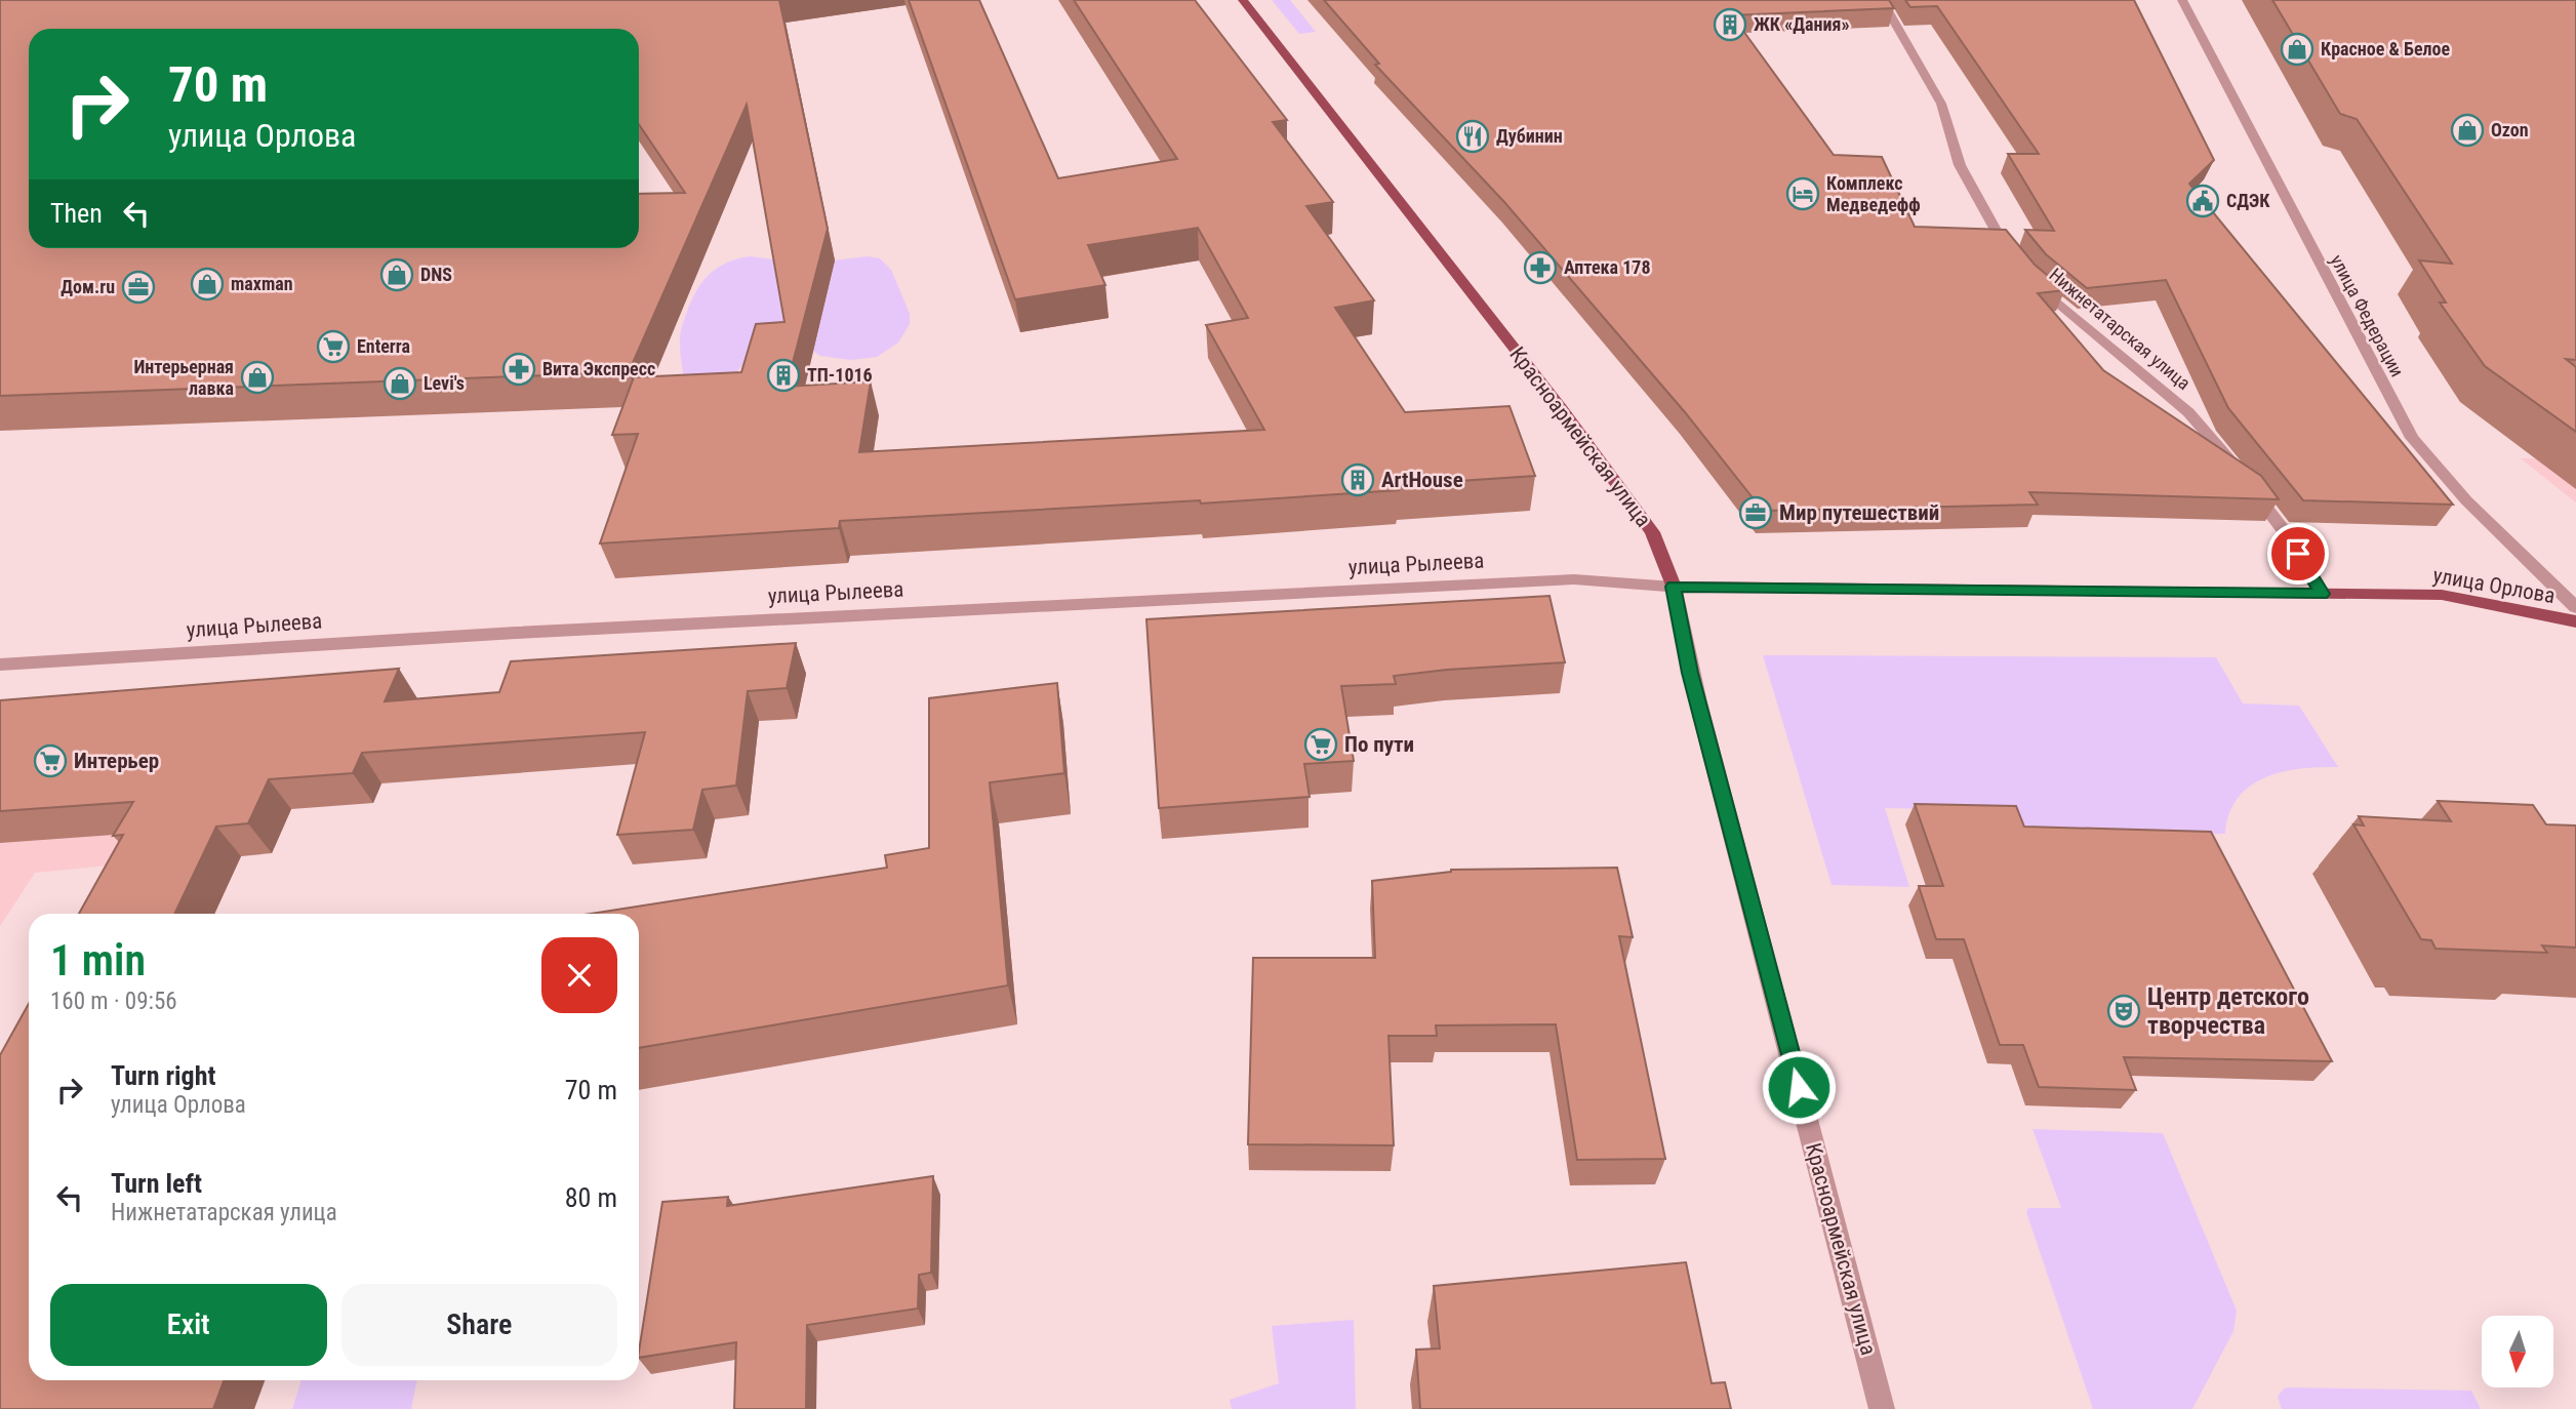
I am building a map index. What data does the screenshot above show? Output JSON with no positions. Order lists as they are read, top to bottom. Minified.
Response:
{"streets":{"main road":["Красноармейская улица","улица Орлова"],"street":["улица Федерации","Нижнетатарская улица","улица Рылеева"]},"crossings":[["Нижнетатарская улица","улица Орлова"],["Красноармейская улица","улица Рылеева"],["Красноармейская улица","улица Орлова"],["улица Рылеева","улица Орлова"]],"places":{"building":["ЖК «Дания»","ТП-1016","ArtHouse"],"shop":["Красное & Белое","Ozon","DNS","maxman","Интерьерная лавка","Levi's"],"restaurant":["Дубинин"],"hotel":["Комплекс Медведефф"],"public building":["СДЭК"],"pharmacy":["Аптека 178","Вита Экспресс"],"office":["Дом.ru","Мир путешествий"],"supermarket":["Enterra","По пути","Интерьер"],"theatre":["Центр детского творчества"]},"north":"bottom","page":{"turn":["70 m","улица Орлова"],"then":"Then","heading":["1 min","160 m · 09:56"],"list":[{"name":"Turn right","note":"улица Орлова","value":"70 m"},{"name":"Turn left","note":"Нижнетатарская улица","value":"80 m"}],"buttons":["Exit","Share"]}}
